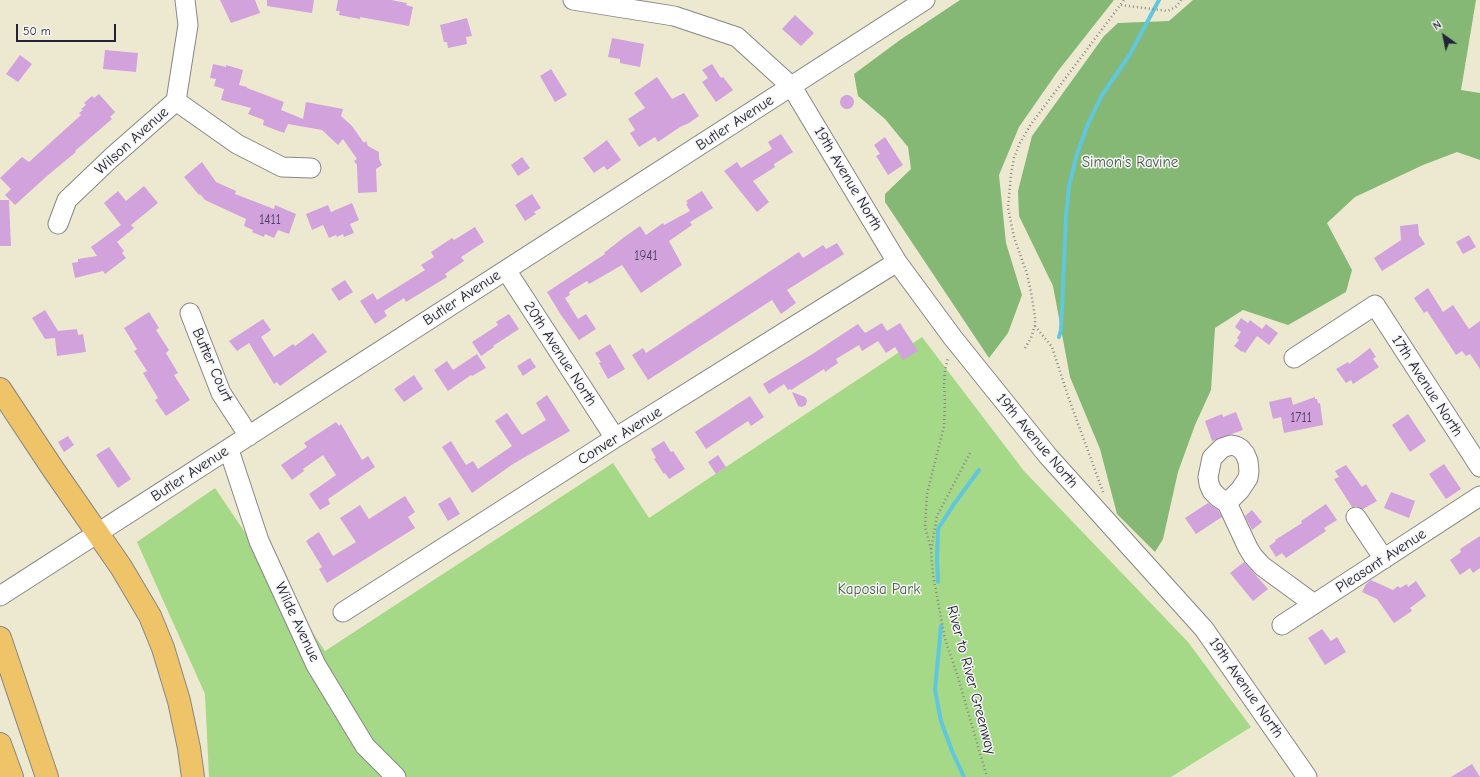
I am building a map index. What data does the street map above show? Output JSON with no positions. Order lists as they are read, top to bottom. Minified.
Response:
{"streets":{"street":["Butler Avenue","Wilson Avenue","19th Avenue North","20th Avenue North","Butter Court","17th Avenue North","Conver Avenue","Pleasant Avenue","Wilde Avenue"],"path":["River to River Greenway"]},"crossings":[["Butler Avenue","19th Avenue North"],["Butler Avenue","20th Avenue North"],["Butler Avenue","Butter Court"],["Butler Avenue","Wilde Avenue"],["19th Avenue North","Conver Avenue"],["20th Avenue North","Conver Avenue"]],"parks":["Simon's Ravine","Kaposia Park"],"house_numbers":["1411","1941","1711"],"scale_bar":"50 m","north":"top left"}
